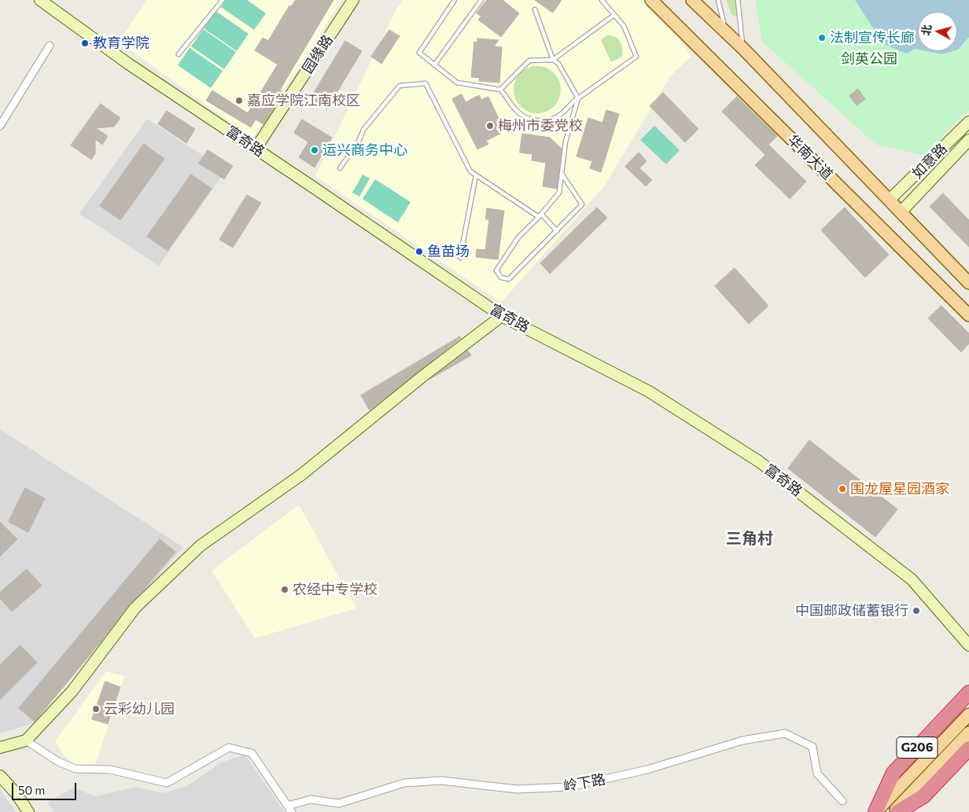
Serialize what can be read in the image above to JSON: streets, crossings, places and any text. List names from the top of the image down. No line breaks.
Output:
{"streets":{"highway":["G206"],"main road":["华南大道"],"street":["园缘路","富奇路","如意路","岭下路"]},"crossings":[["园缘路","富奇路"],["华南大道","如意路"]],"districts":["三角村"],"parks":["剑英公园"],"places":["法制宣传长廊","教育学院","嘉应学院江南校区","梅州市委党校","运兴商务中心","鱼苗场","围龙屋星园酒家","农经中专学校","中国邮政储蓄银行","云彩幼儿园"],"scale_bar":"50 m","north":"left"}
